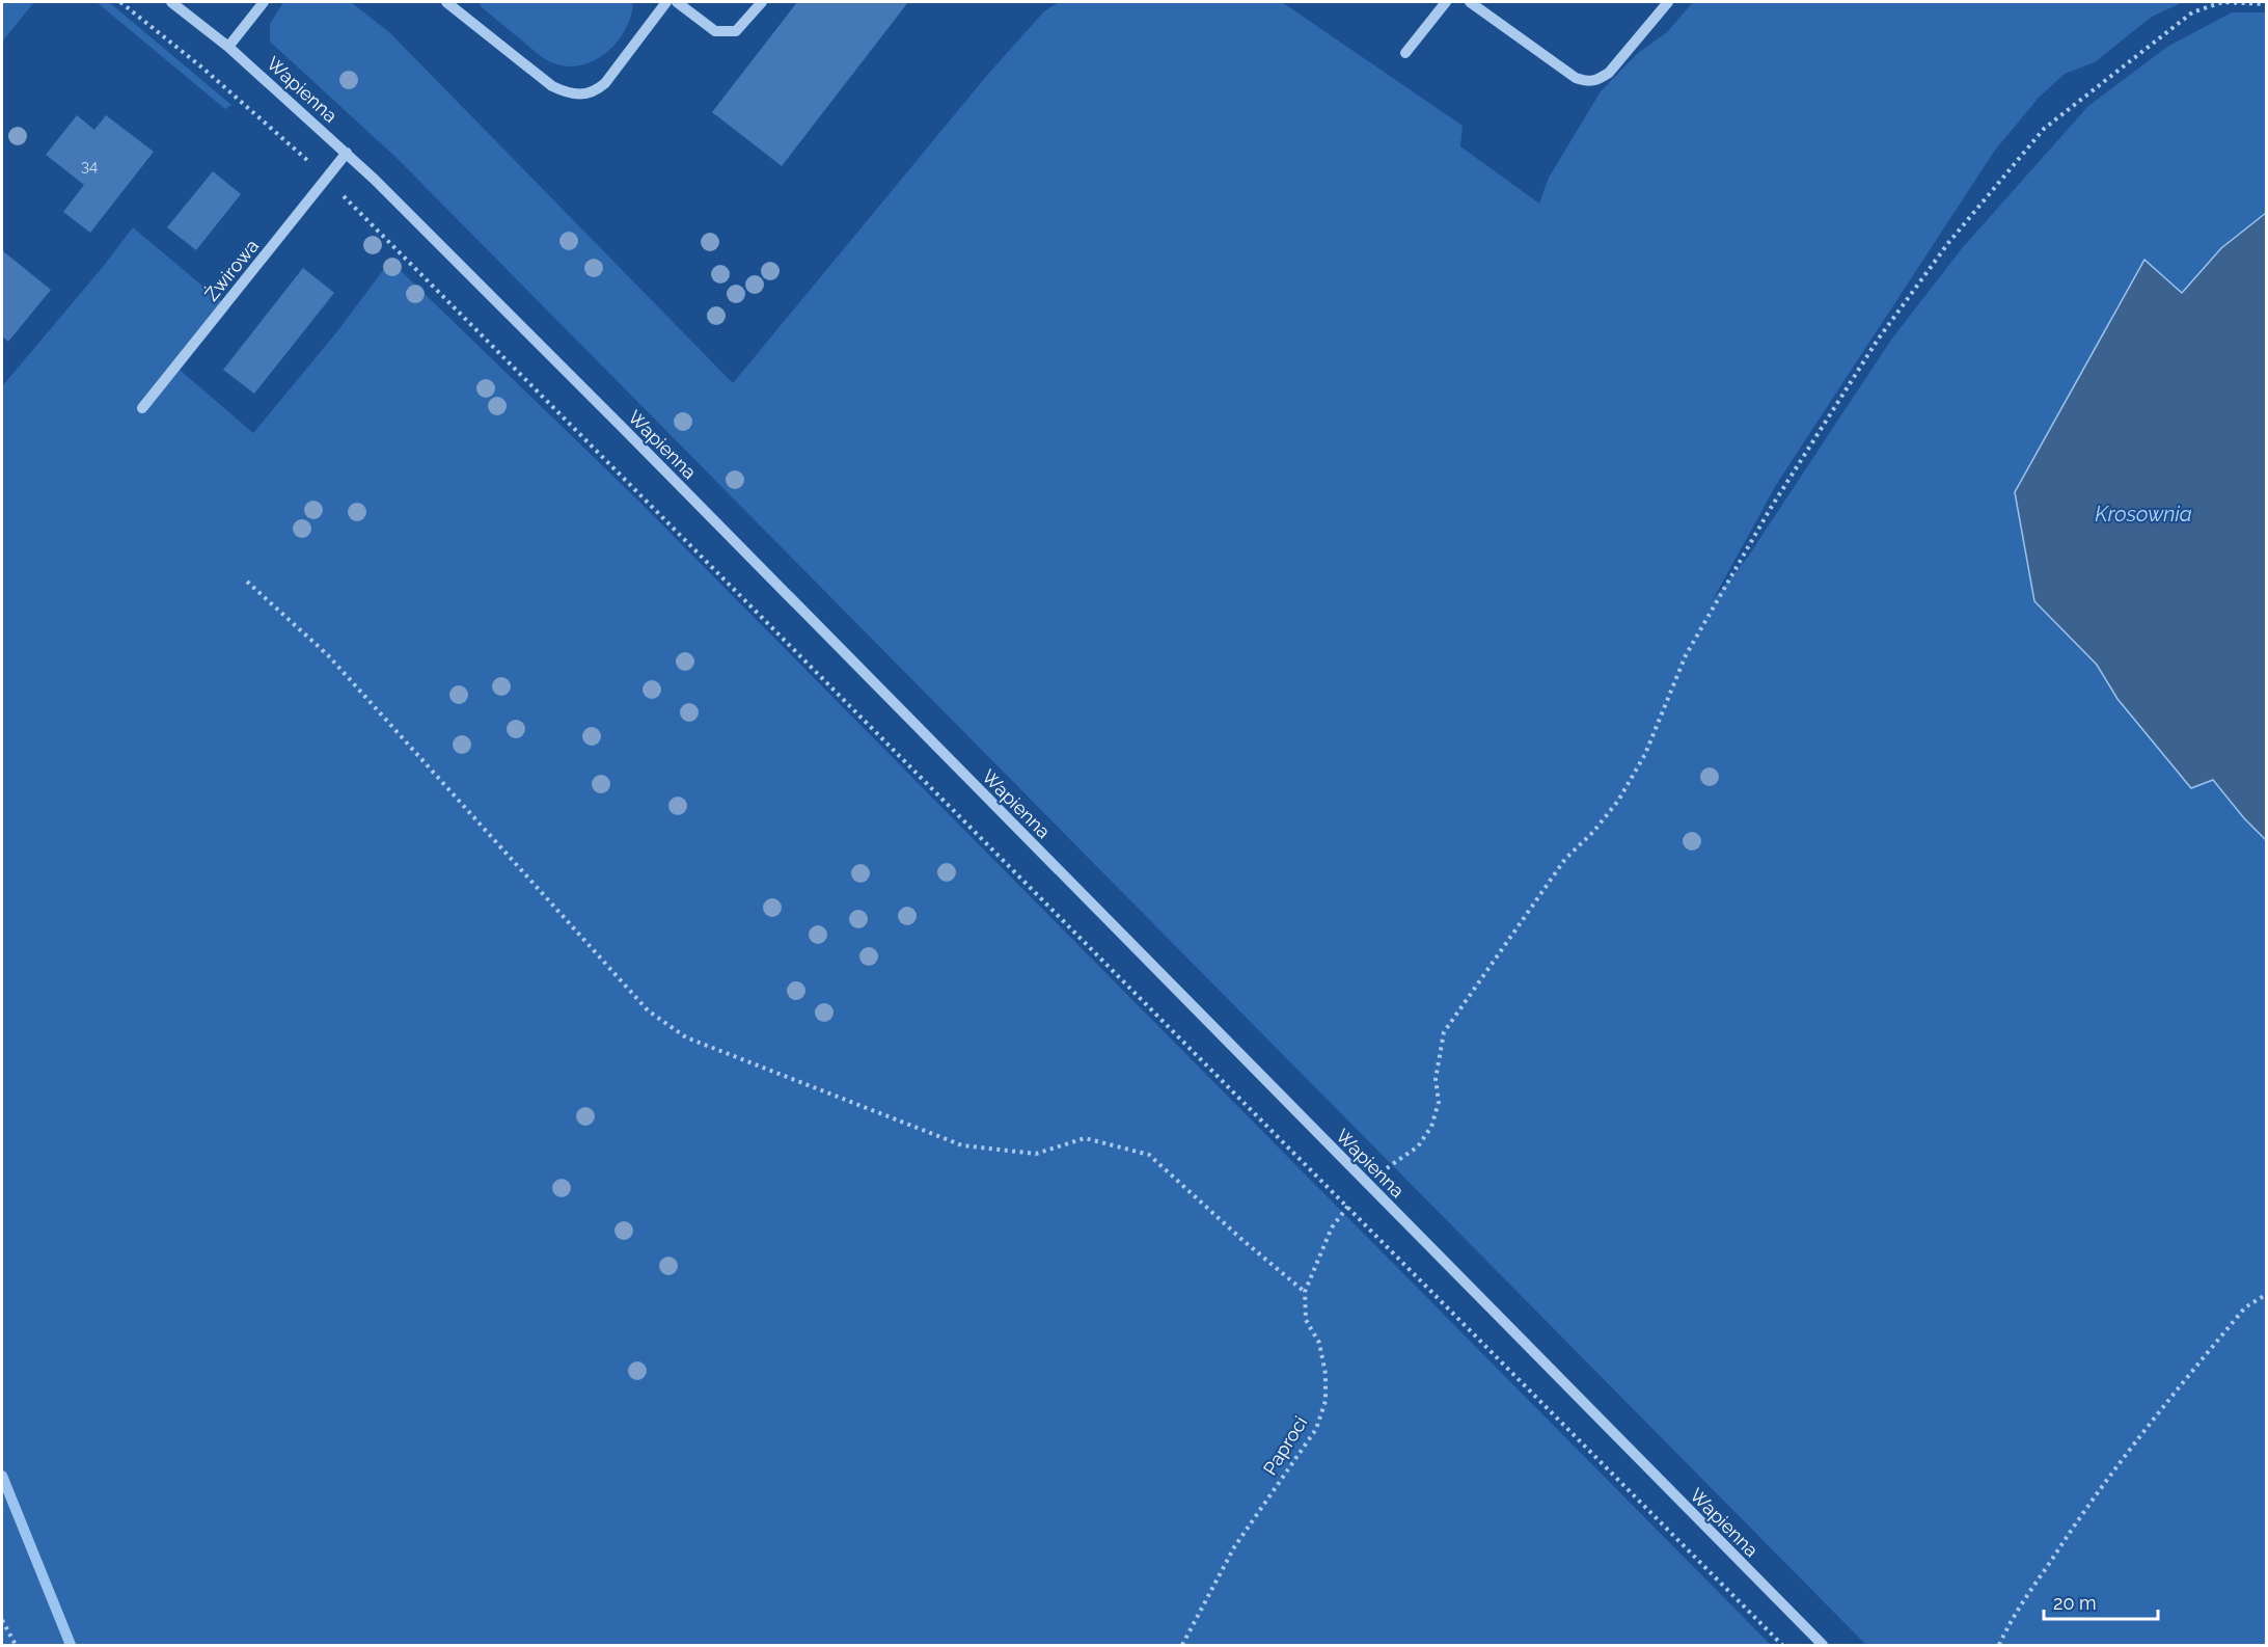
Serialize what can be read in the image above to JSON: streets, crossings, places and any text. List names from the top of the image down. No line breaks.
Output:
{"streets":{"street":["Wapienna","Żwirowa"],"path":["Paproci"]},"crossings":[["Wapienna","Żwirowa"],["Wapienna","Paproci"]],"water":["Krosownia"],"house_numbers":["34"],"scale_bar":"20 m"}
